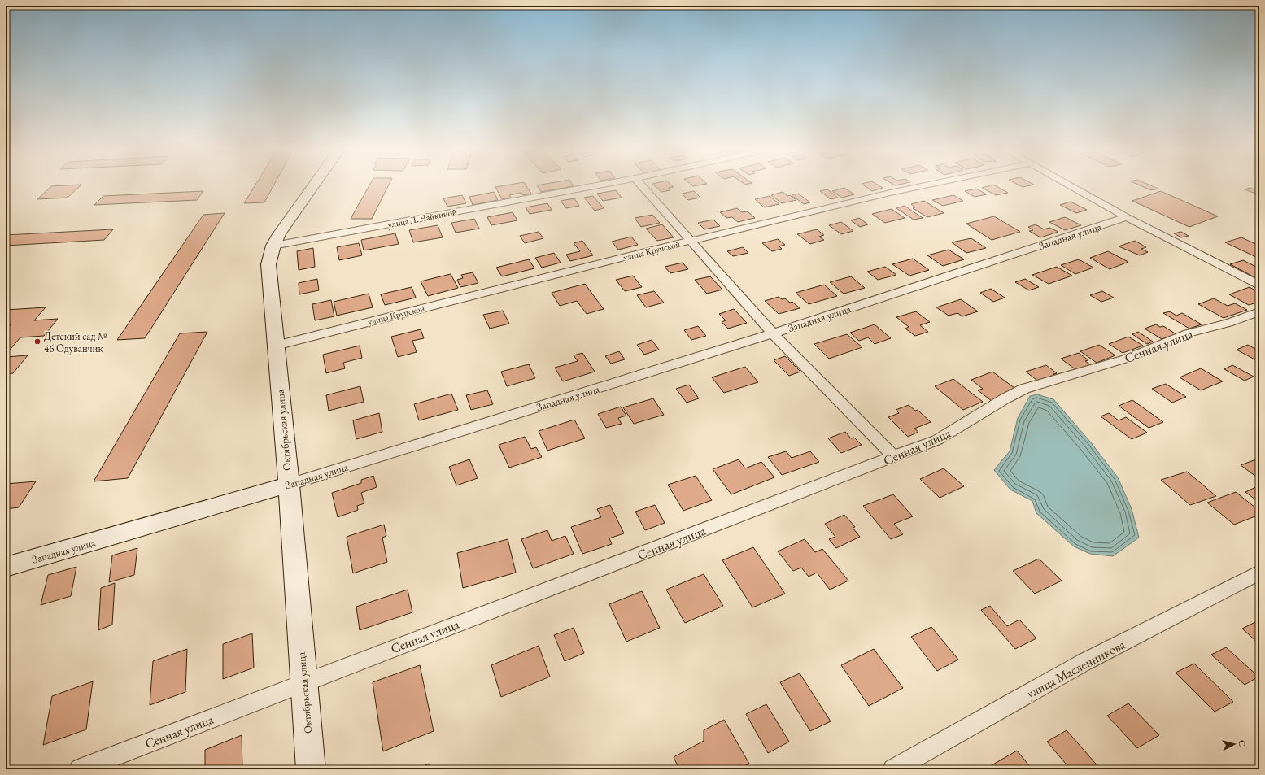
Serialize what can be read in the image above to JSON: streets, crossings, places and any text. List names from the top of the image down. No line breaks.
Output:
{"streets":{"main road":["Западная улица","Октябрьская улица"],"street":["улица Л. Чайкиной","улица Крупской","Сенная улица","улица Масленникова"]},"crossings":[["улица Л. Чайкиной","Октябрьская улица"],["Западная улица","Октябрьская улица"],["улица Крупской","Октябрьская улица"],["Сенная улица","Октябрьская улица"]],"places":["Детский сад № 46 Одуванчик"],"north":"right"}
